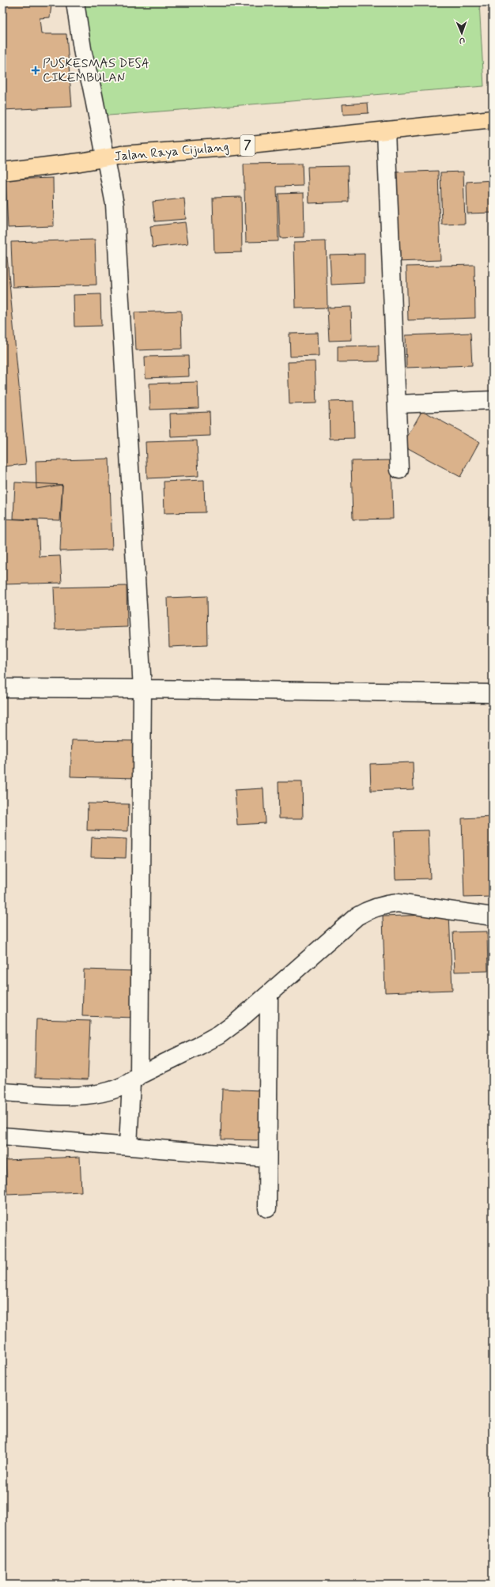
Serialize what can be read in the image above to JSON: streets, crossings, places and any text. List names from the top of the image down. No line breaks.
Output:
{"streets":{"highway":["7","Jalan Raya Cijulang"]},"places":{"health":["PUSKESMAS DESA CIKEMBULAN"]},"north":"bottom"}
